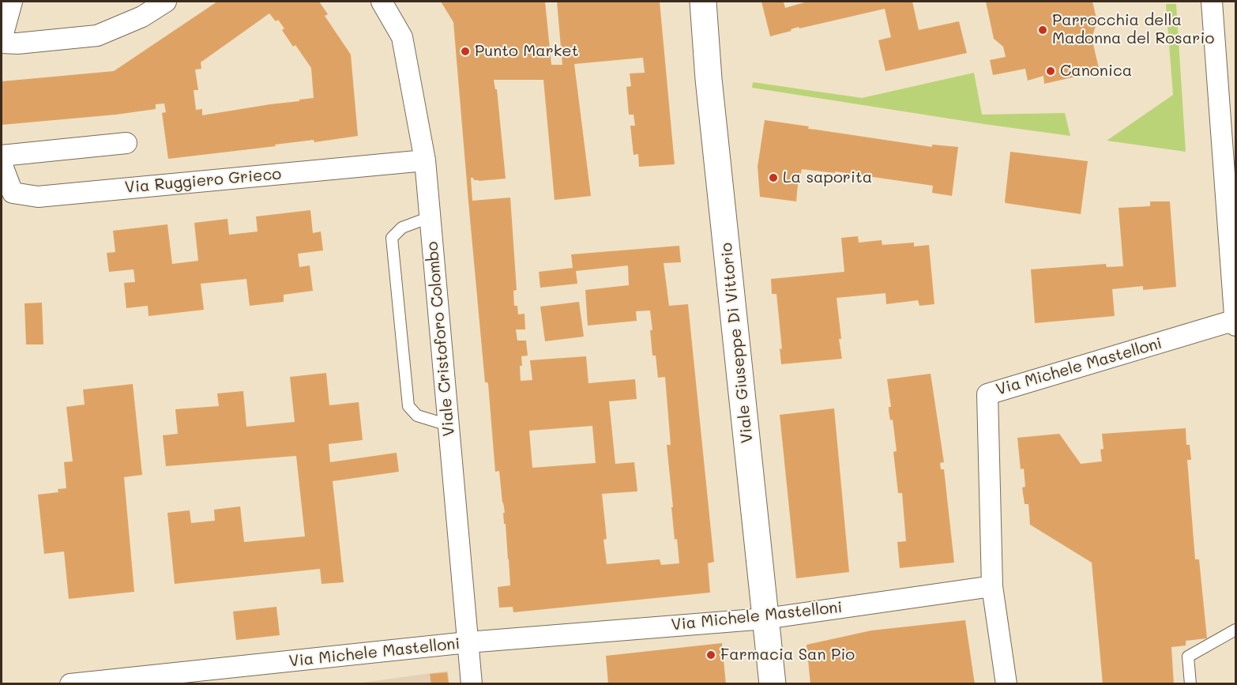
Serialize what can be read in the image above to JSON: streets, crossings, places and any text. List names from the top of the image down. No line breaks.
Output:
{"streets":{"street":["Via Ruggiero Grieco","Viale Cristoforo Colombo","Viale Giuseppe Di Vittorio","Via Michele Mastelloni"]},"crossings":[["Via Ruggiero Grieco","Viale Cristoforo Colombo"],["Viale Cristoforo Colombo","Via Michele Mastelloni"],["Viale Giuseppe Di Vittorio","Via Michele Mastelloni"]],"places":["Parrocchia della Madonna del Rosario","Punto Market","Canonica","La saporita","Farmacia San Pio"]}
